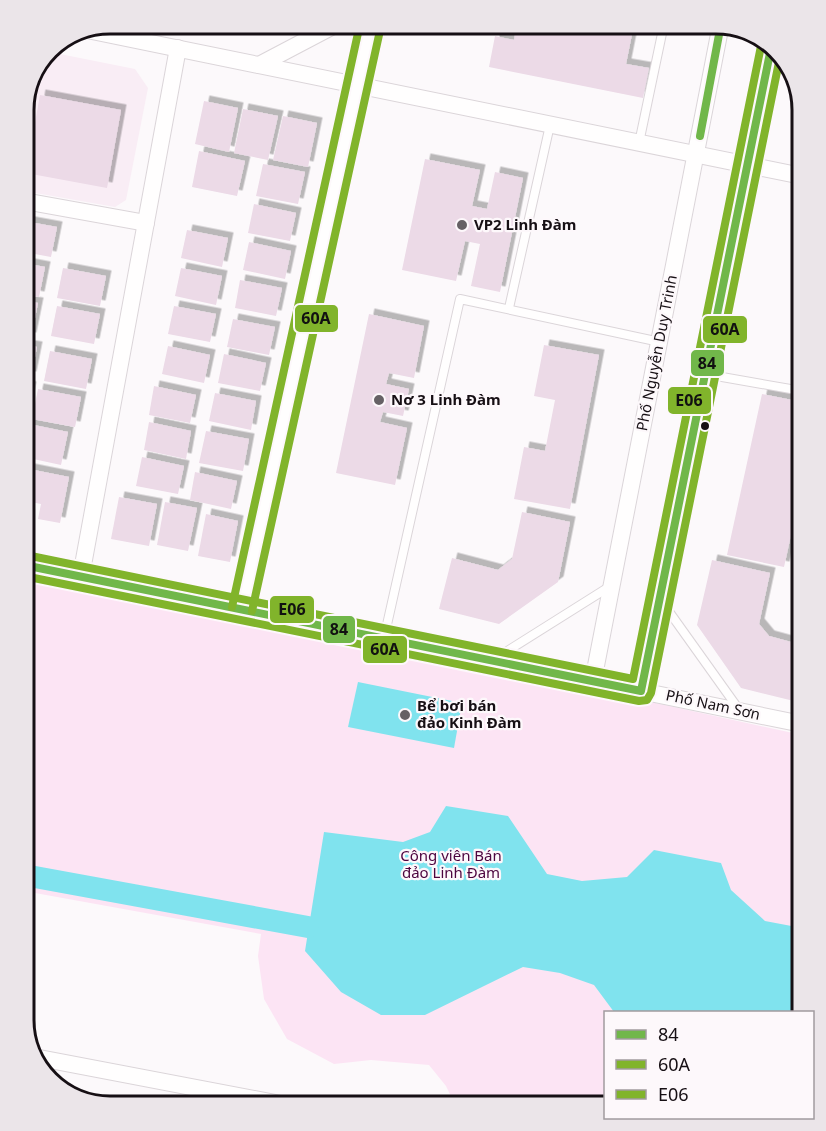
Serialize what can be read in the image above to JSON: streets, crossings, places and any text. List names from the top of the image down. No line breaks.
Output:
{"streets":{"street":["Phố Nguyễn Duy Trinh","Phố Nam Sơn"]},"crossings":[["Phố Nguyễn Duy Trinh","Phố Nam Sơn"]],"parks":["Công viên Bán đảo Linh Đàm"],"places":["VP2 Linh Đàm","Nơ 3 Linh Đàm","Bể bơi bán đảo Kinh Đàm"],"lines":["transit line E06","transit line 60A","transit line 84"],"legend":["84","60A","E06"]}
